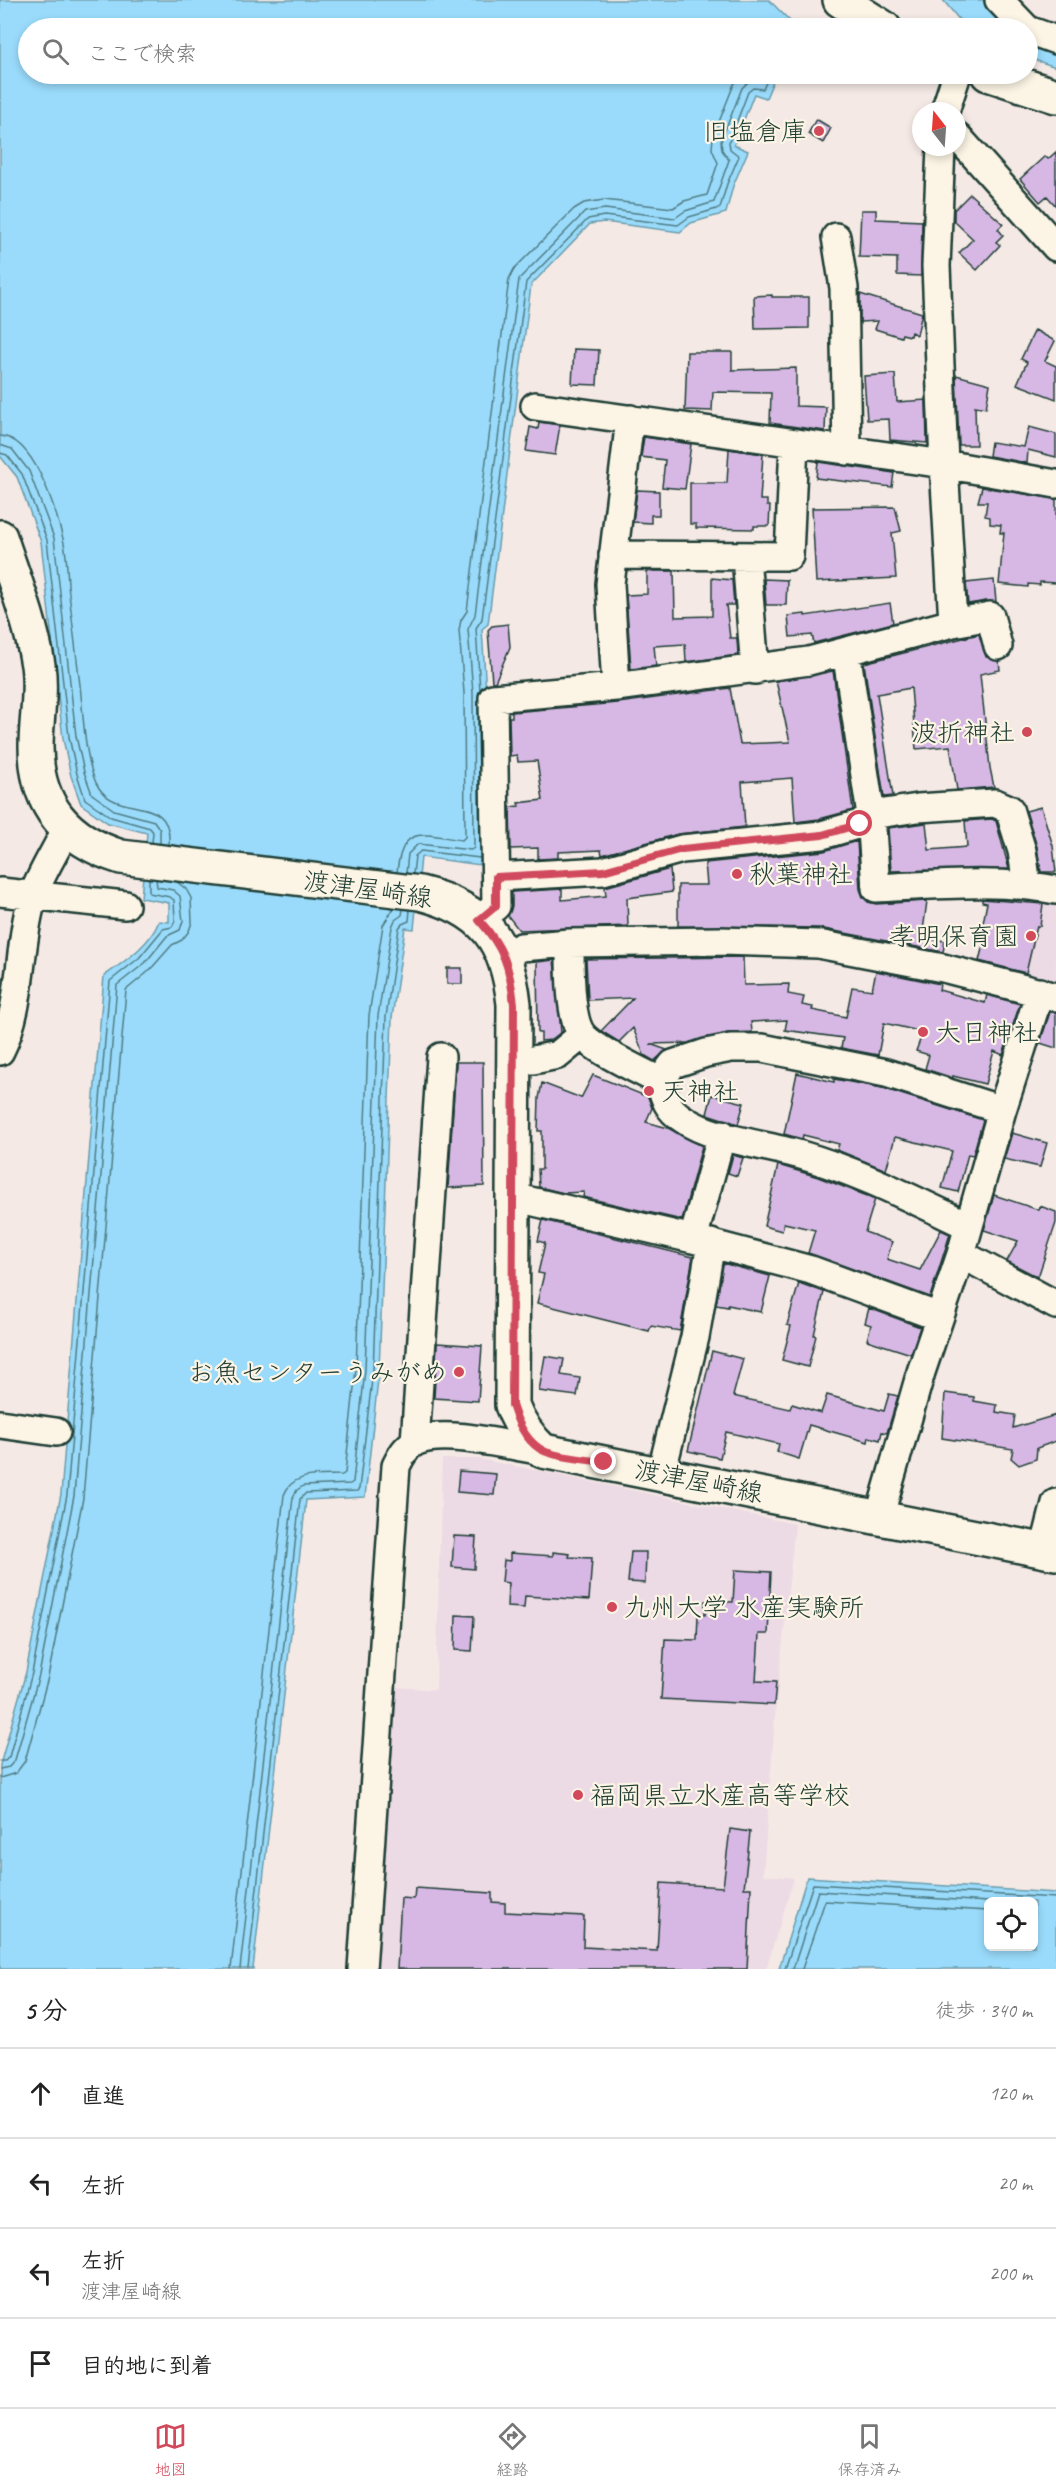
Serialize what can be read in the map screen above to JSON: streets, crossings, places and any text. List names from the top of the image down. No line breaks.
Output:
{"streets":{"main road":["渡津屋崎線"]},"places":["旧塩倉庫","波折神社","秋葉神社","孝明保育園","大日神社","天神社","お魚センターうみがめ","九州大学 水産実験所","福岡県立水産高等学校"],"north":"top","page":{"search":"ここで検索","heading":["5 分","徒歩 · 340 m"],"list":[["直進","120 m"],["左折","20 m"],["左折","渡津屋崎線","200 m"],"目的地に到着"],"nav":["地図","経路","保存済み"]}}
